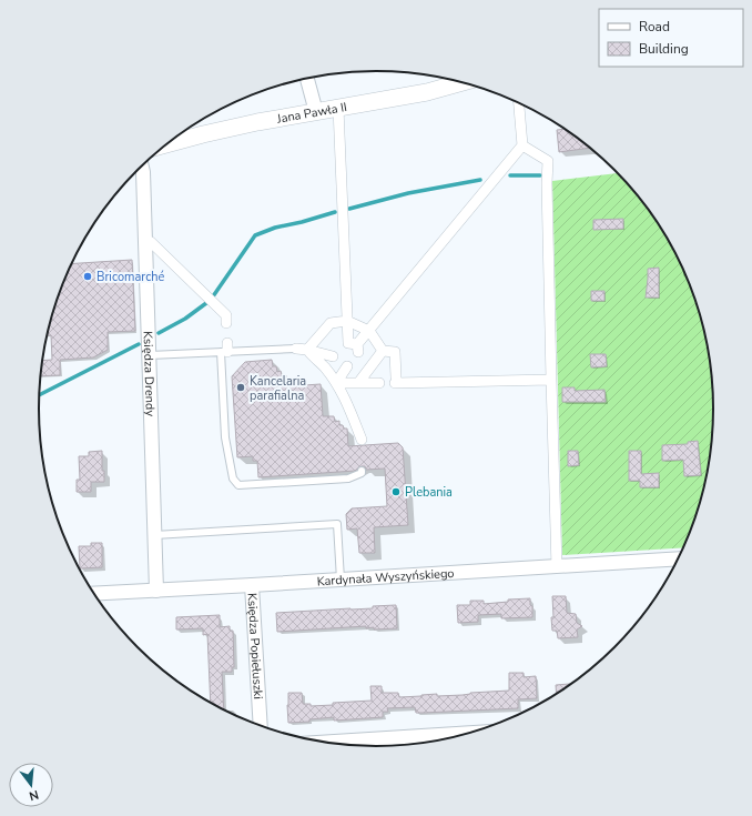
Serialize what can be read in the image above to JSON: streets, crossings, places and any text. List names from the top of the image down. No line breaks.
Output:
{"streets":{"street":["Jana Pawła II","Księdza Drendy","Kardynała Wyszyńskiego","Księdza Popiełuszki"]},"crossings":[["Księdza Drendy","Kardynała Wyszyńskiego"],["Kardynała Wyszyńskiego","Księdza Popiełuszki"]],"places":["Bricomarché","Kancelaria parafialna","Plebania"],"legend":["Road","Building"],"north":"bottom"}
